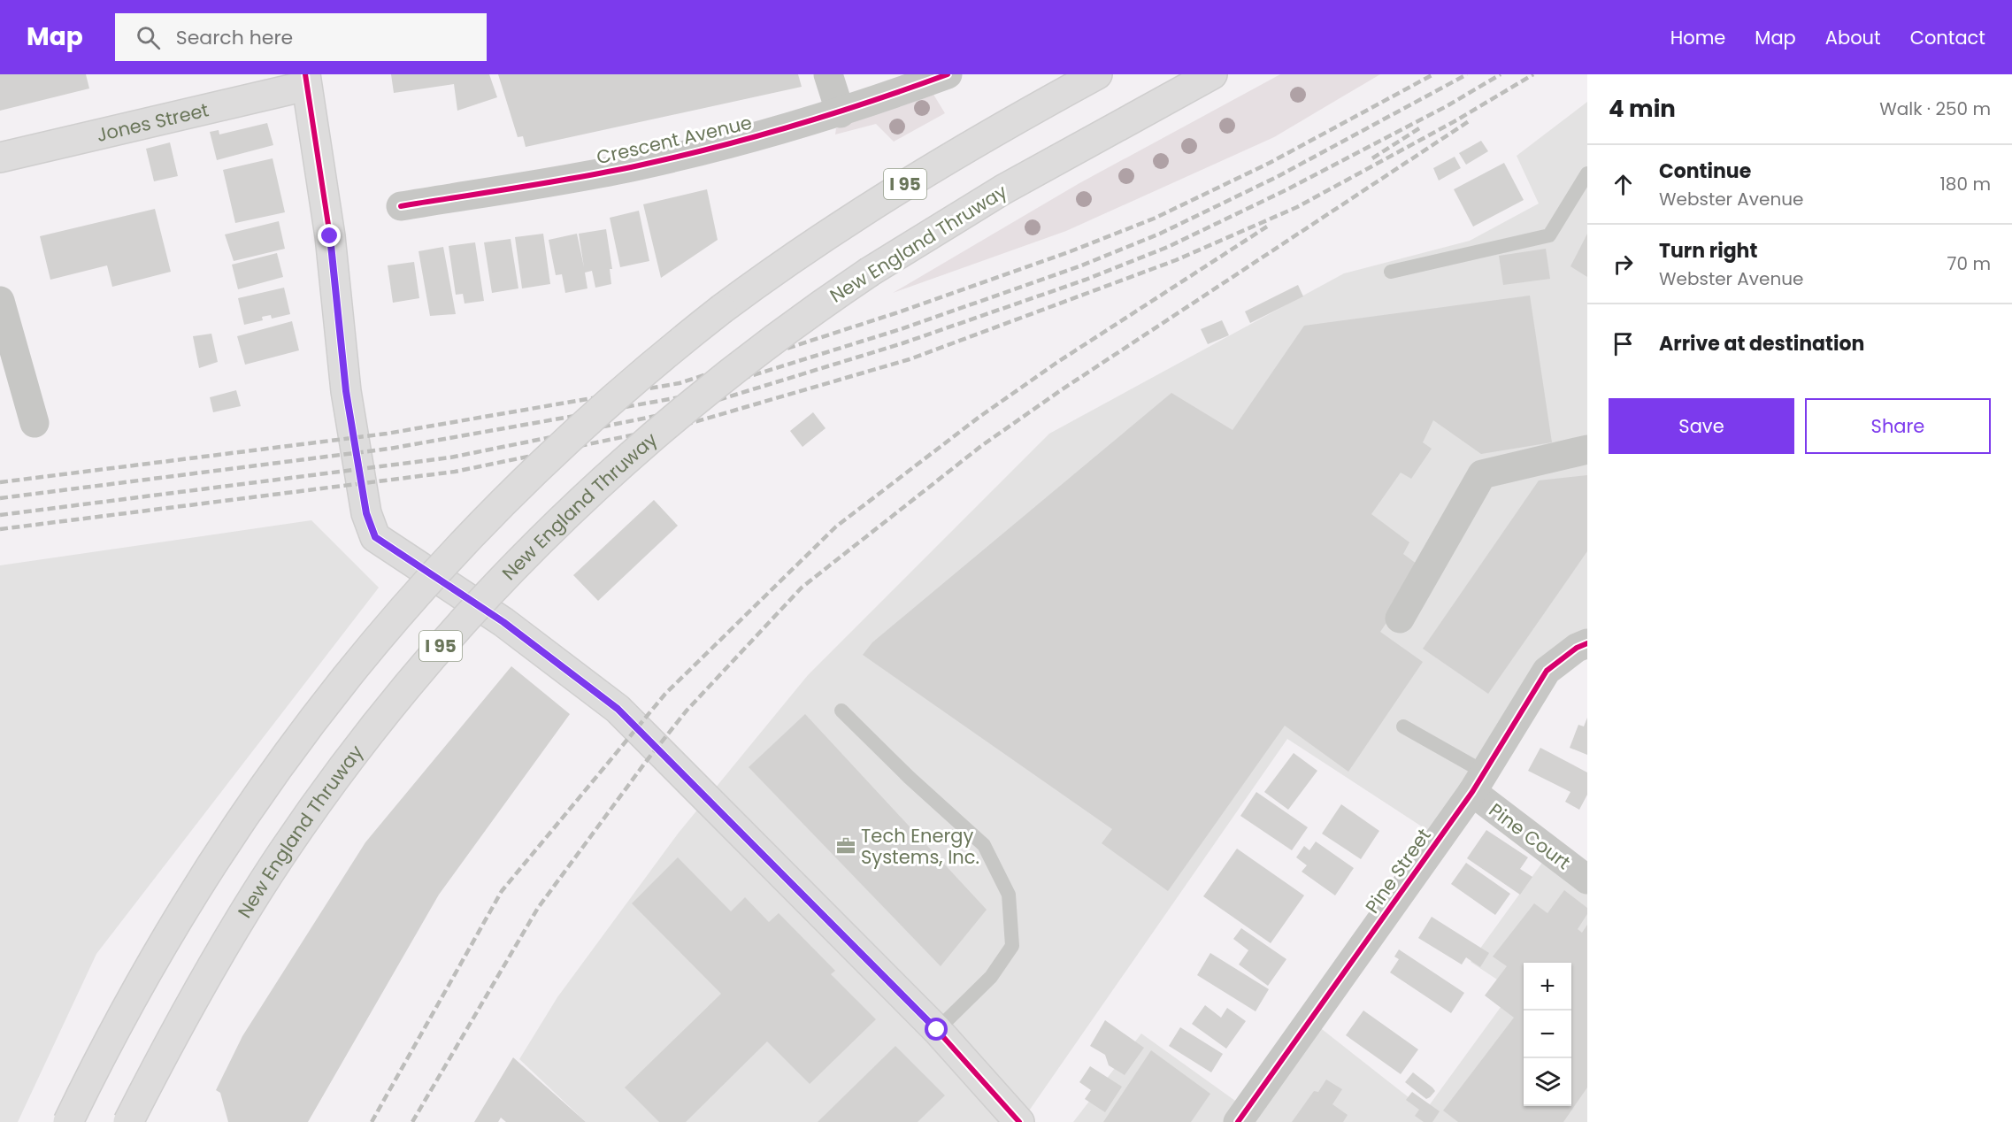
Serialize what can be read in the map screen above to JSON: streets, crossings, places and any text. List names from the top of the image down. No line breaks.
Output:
{"streets":{"main road":["Jones Street","I 95","New England Thruway"],"street":["Crescent Avenue","Pine Court","Pine Street"]},"crossings":[["Pine Court","Pine Street"]],"places":{"office":["Tech Energy Systems, Inc."]},"page":{"header":"Map","search":"Search here","nav":["Home","Map","About","Contact"],"heading":["4 min","Walk · 250 m"],"list":[["Continue","Webster Avenue","180 m"],["Turn right","Webster Avenue","70 m"],"Arrive at destination"],"buttons":["Save","Share"],"map_buttons":["+","−"]}}
